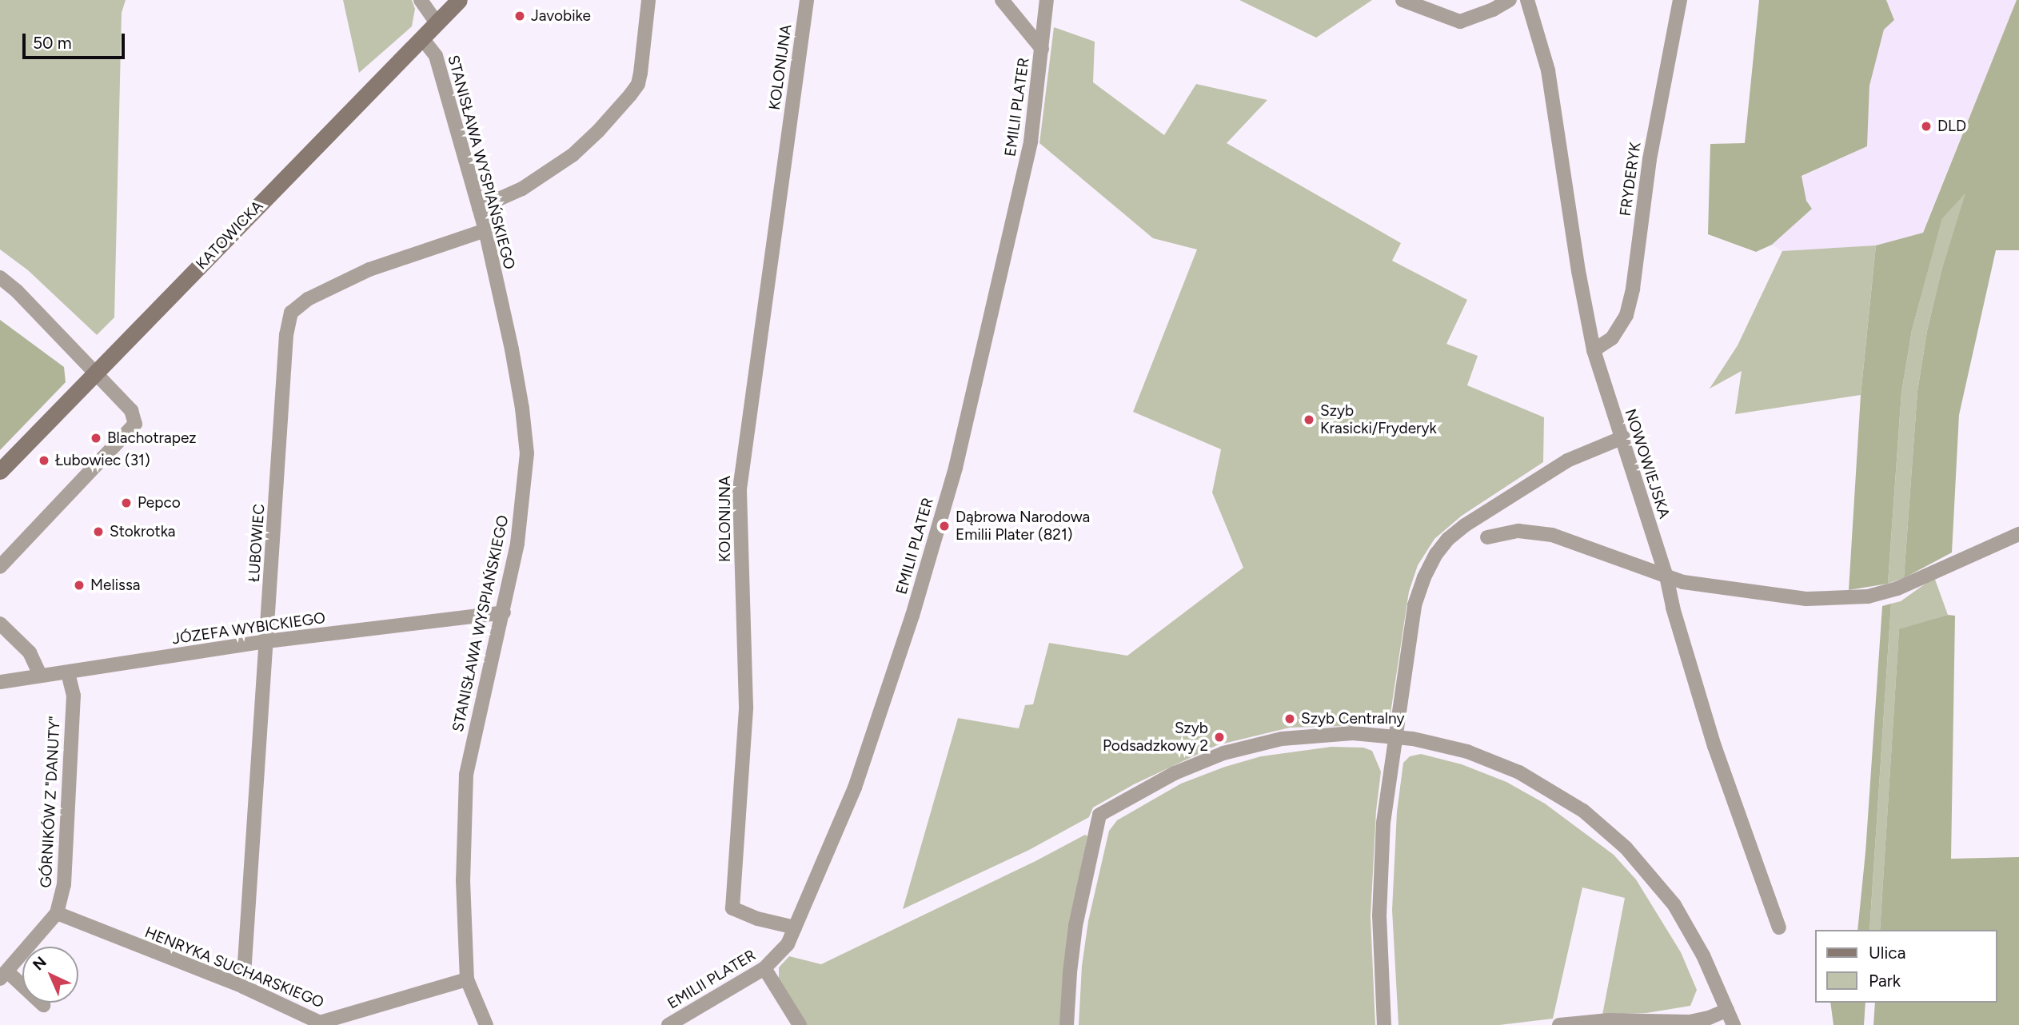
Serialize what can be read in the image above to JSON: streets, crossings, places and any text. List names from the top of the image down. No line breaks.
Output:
{"streets":{"street":["KOLONIJNA","EMILII PLATER","STANISŁAWA WYSPIAŃSKIEGO","FRYDERYK","KATOWICKA","NOWOWIEJSKA","ŁUBOWIEC","JÓZEFA WYBICKIEGO","GÓRNIKÓW Z \"DANUTY\"","HENRYKA SUCHARSKIEGO"]},"crossings":[["KOLONIJNA","EMILII PLATER"],["STANISŁAWA WYSPIAŃSKIEGO","KATOWICKA"],["STANISŁAWA WYSPIAŃSKIEGO","ŁUBOWIEC"],["STANISŁAWA WYSPIAŃSKIEGO","JÓZEFA WYBICKIEGO"],["STANISŁAWA WYSPIAŃSKIEGO","HENRYKA SUCHARSKIEGO"],["FRYDERYK","NOWOWIEJSKA"],["ŁUBOWIEC","JÓZEFA WYBICKIEGO"],["ŁUBOWIEC","HENRYKA SUCHARSKIEGO"],["JÓZEFA WYBICKIEGO","GÓRNIKÓW Z \"DANUTY\""],["GÓRNIKÓW Z \"DANUTY\"","HENRYKA SUCHARSKIEGO"]],"places":["Javobike","DLD","Szyb Krasicki/Fryderyk","Blachotrapez","Łubowiec (31)","Pepco","Dąbrowa Narodowa Emilii Plater (821)","Stokrotka","Melissa","Szyb Centralny","Szyb Podsadzkowy 2"],"legend":["Ulica","Park"],"scale_bar":"50 m","north":"top left"}
